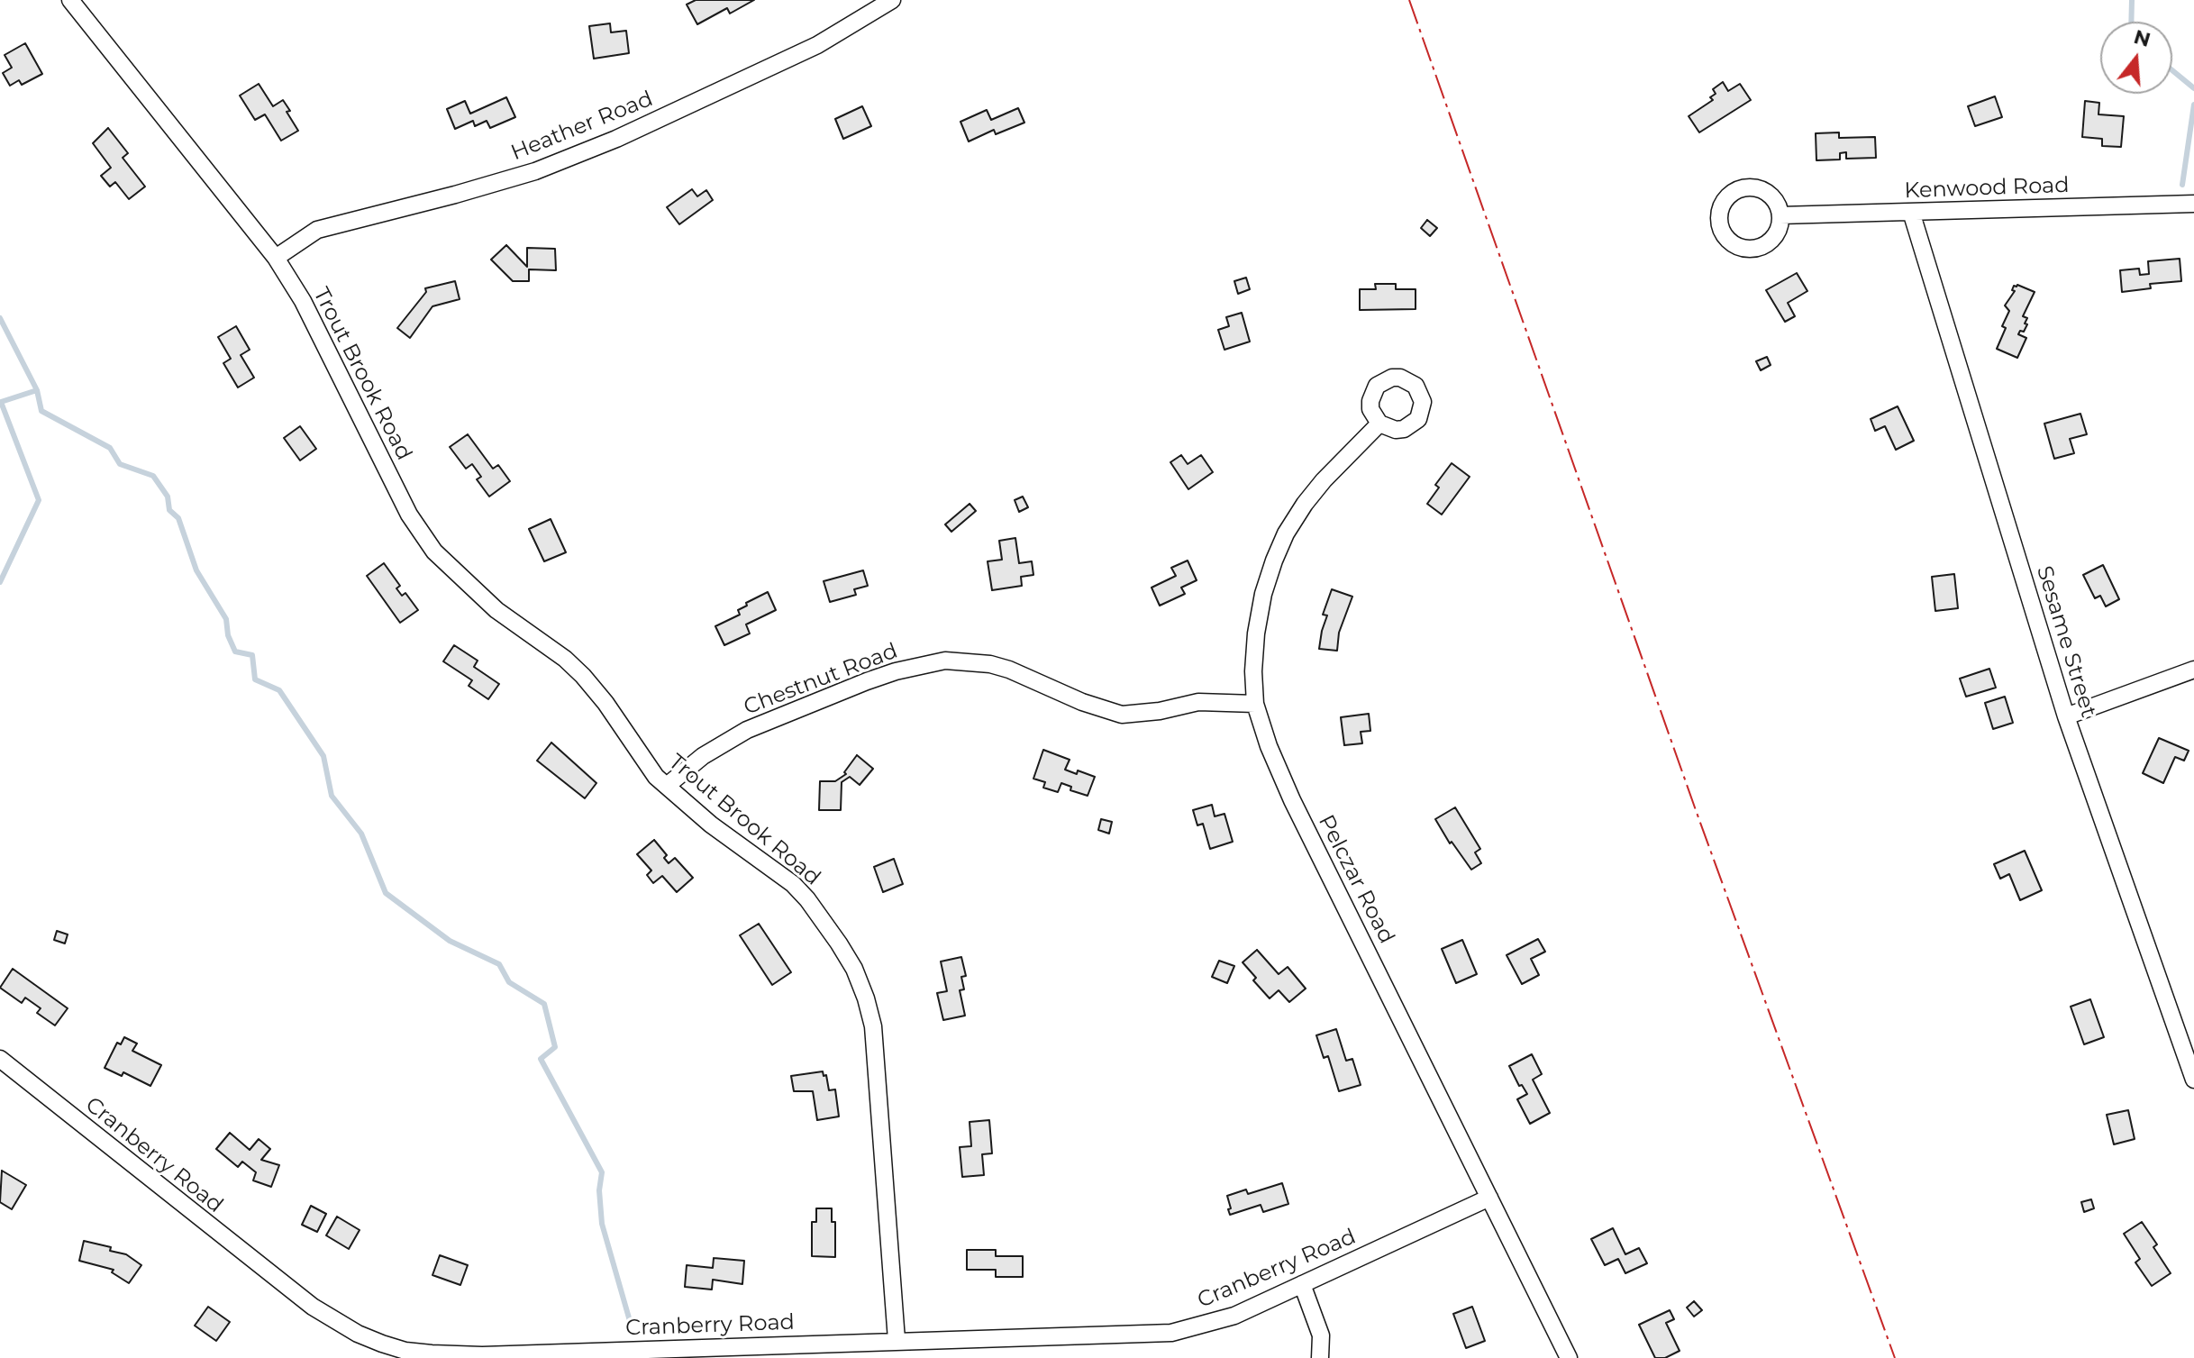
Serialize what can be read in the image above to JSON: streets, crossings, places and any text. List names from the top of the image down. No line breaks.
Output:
{"streets":{"street":["Heather Road","Kenwood Road","Trout Brook Road","Sesame Street","Chestnut Road","Pelczar Road","Cranberry Road"]},"crossings":[["Heather Road","Trout Brook Road"],["Kenwood Road","Sesame Street"],["Trout Brook Road","Chestnut Road"],["Trout Brook Road","Cranberry Road"],["Chestnut Road","Pelczar Road"],["Pelczar Road","Cranberry Road"]],"north":"top"}
